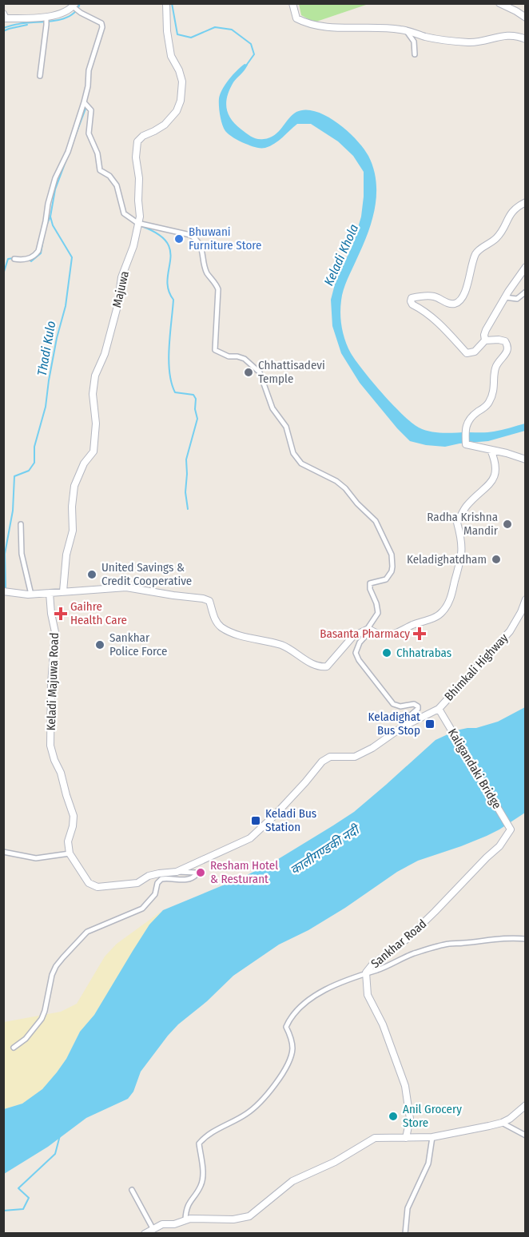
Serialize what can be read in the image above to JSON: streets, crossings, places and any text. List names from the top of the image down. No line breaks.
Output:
{"streets":{"street":["Majuwa","Bhimkali Highway","Keladi Majuwa Road","Kaligandaki Bridge","Sankhar Road"]},"crossings":[["Bhimkali Highway","Kaligandaki Bridge"],["Kaligandaki Bridge","Sankhar Road"]],"water":["Keladi Khola","Thadi Kulo","कालीगण्डकी नदी"],"places":{"other":["Bhuwani Furniture Store","Chhattisadevi Temple","Radha Krishna Mandir","Keladighatdham","United Savings & Credit Cooperative","Sankhar Police Force","Chhatrabas","Resham Hotel & Resturant","Anil Grocery Store"],"health":["Gaihre Health Care","Basanta Pharmacy"],"transit":["Keladighat Bus Stop","Keladi Bus Station"]}}
